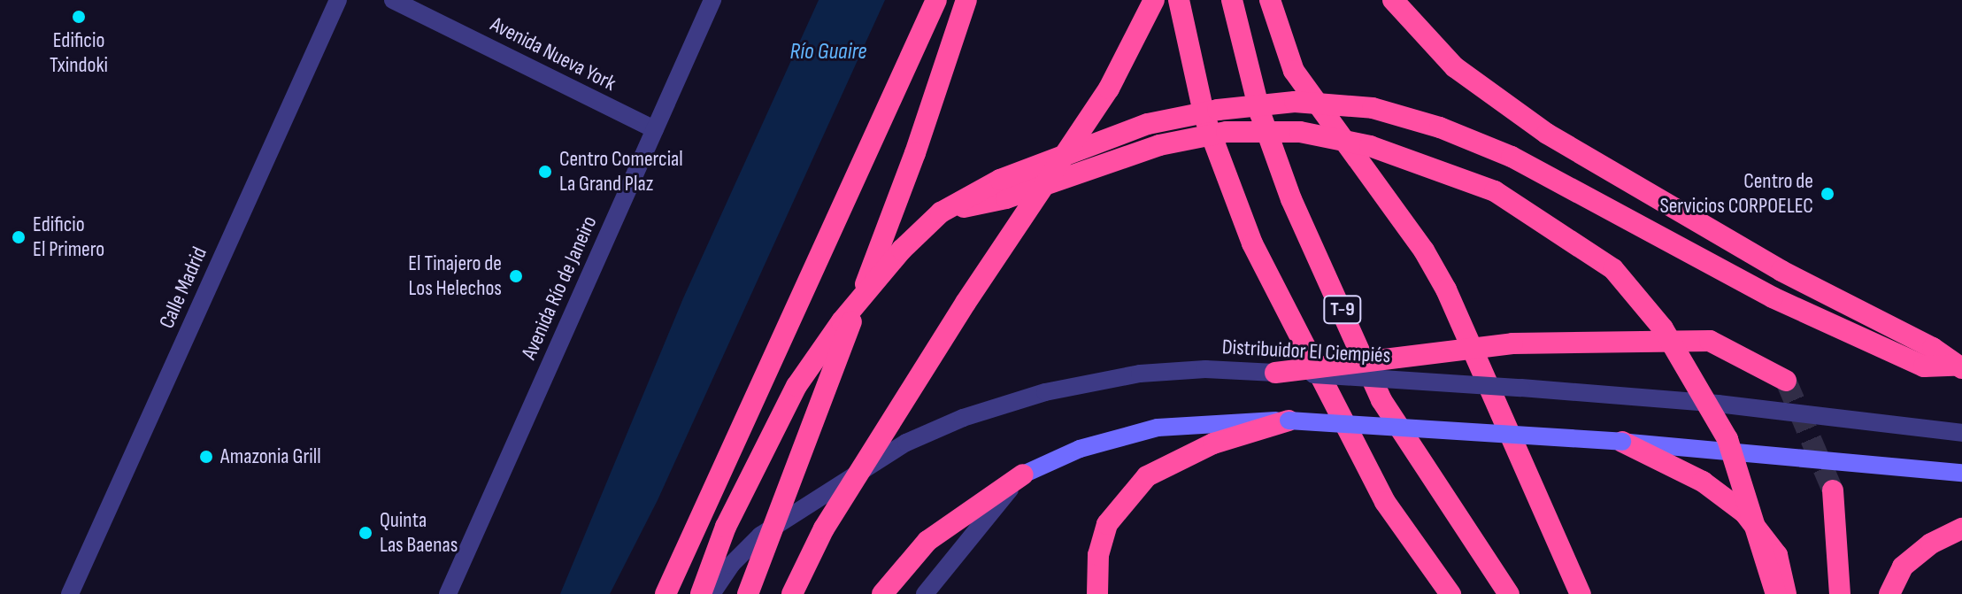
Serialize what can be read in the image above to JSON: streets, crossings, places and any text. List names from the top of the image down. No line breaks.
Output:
{"streets":{"highway":["T-9"],"street":["Avenida Nueva York","Calle Madrid","Avenida Río de Janeiro","Distribuidor El Ciempiés"]},"crossings":[["Avenida Nueva York","Avenida Río de Janeiro"]],"water":["Río Guaire"],"places":["Edificio Txindoki","Centro Comercial La Grand Plaz","Centro de Servicios CORPOELEC","Edificio El Primero","El Tinajero de Los Helechos","Amazonia Grill","Quinta Las Baenas"]}
